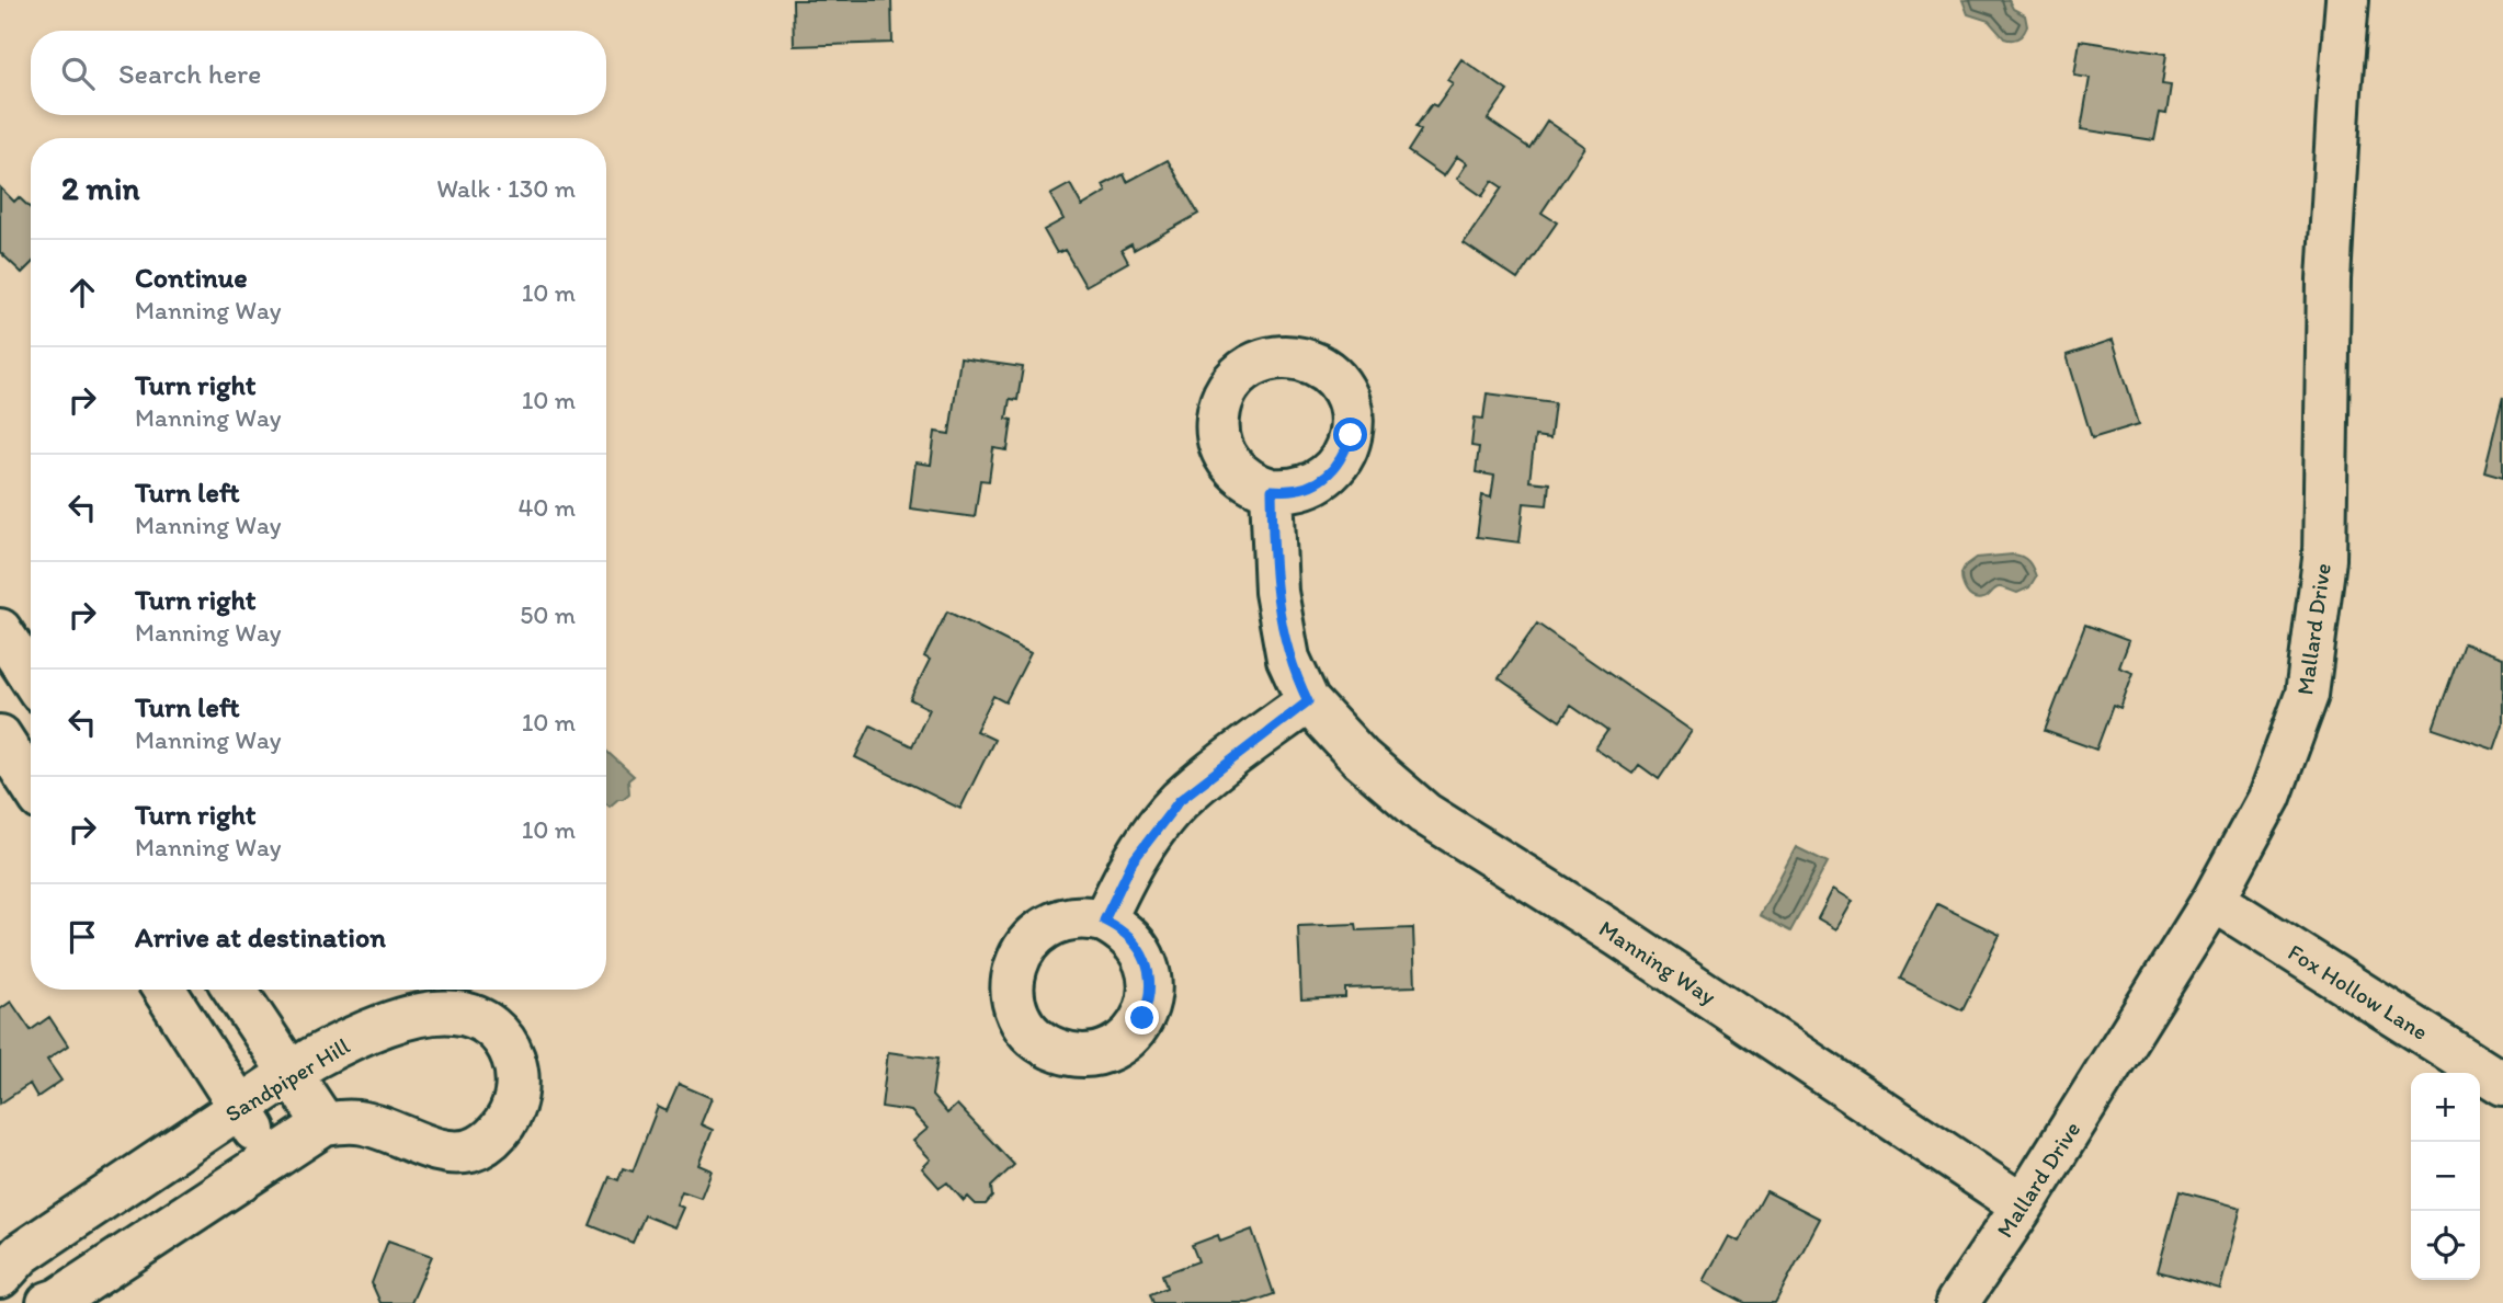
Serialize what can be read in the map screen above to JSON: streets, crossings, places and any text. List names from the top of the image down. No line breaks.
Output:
{"streets":{"street":["Mallard Drive","Manning Way","Fox Hollow Lane","Sandpiper Hill"]},"crossings":[["Mallard Drive","Manning Way"],["Mallard Drive","Fox Hollow Lane"]],"page":{"search":"Search here","heading":["2 min","Walk · 130 m"],"list":[["Continue","Manning Way","10 m"],["Turn right","Manning Way","10 m"],["Turn left","Manning Way","40 m"],["Turn right","Manning Way","50 m"],["Turn left","Manning Way","10 m"],["Turn right","Manning Way","10 m"],"Arrive at destination"],"map_buttons":["+","−"]}}
